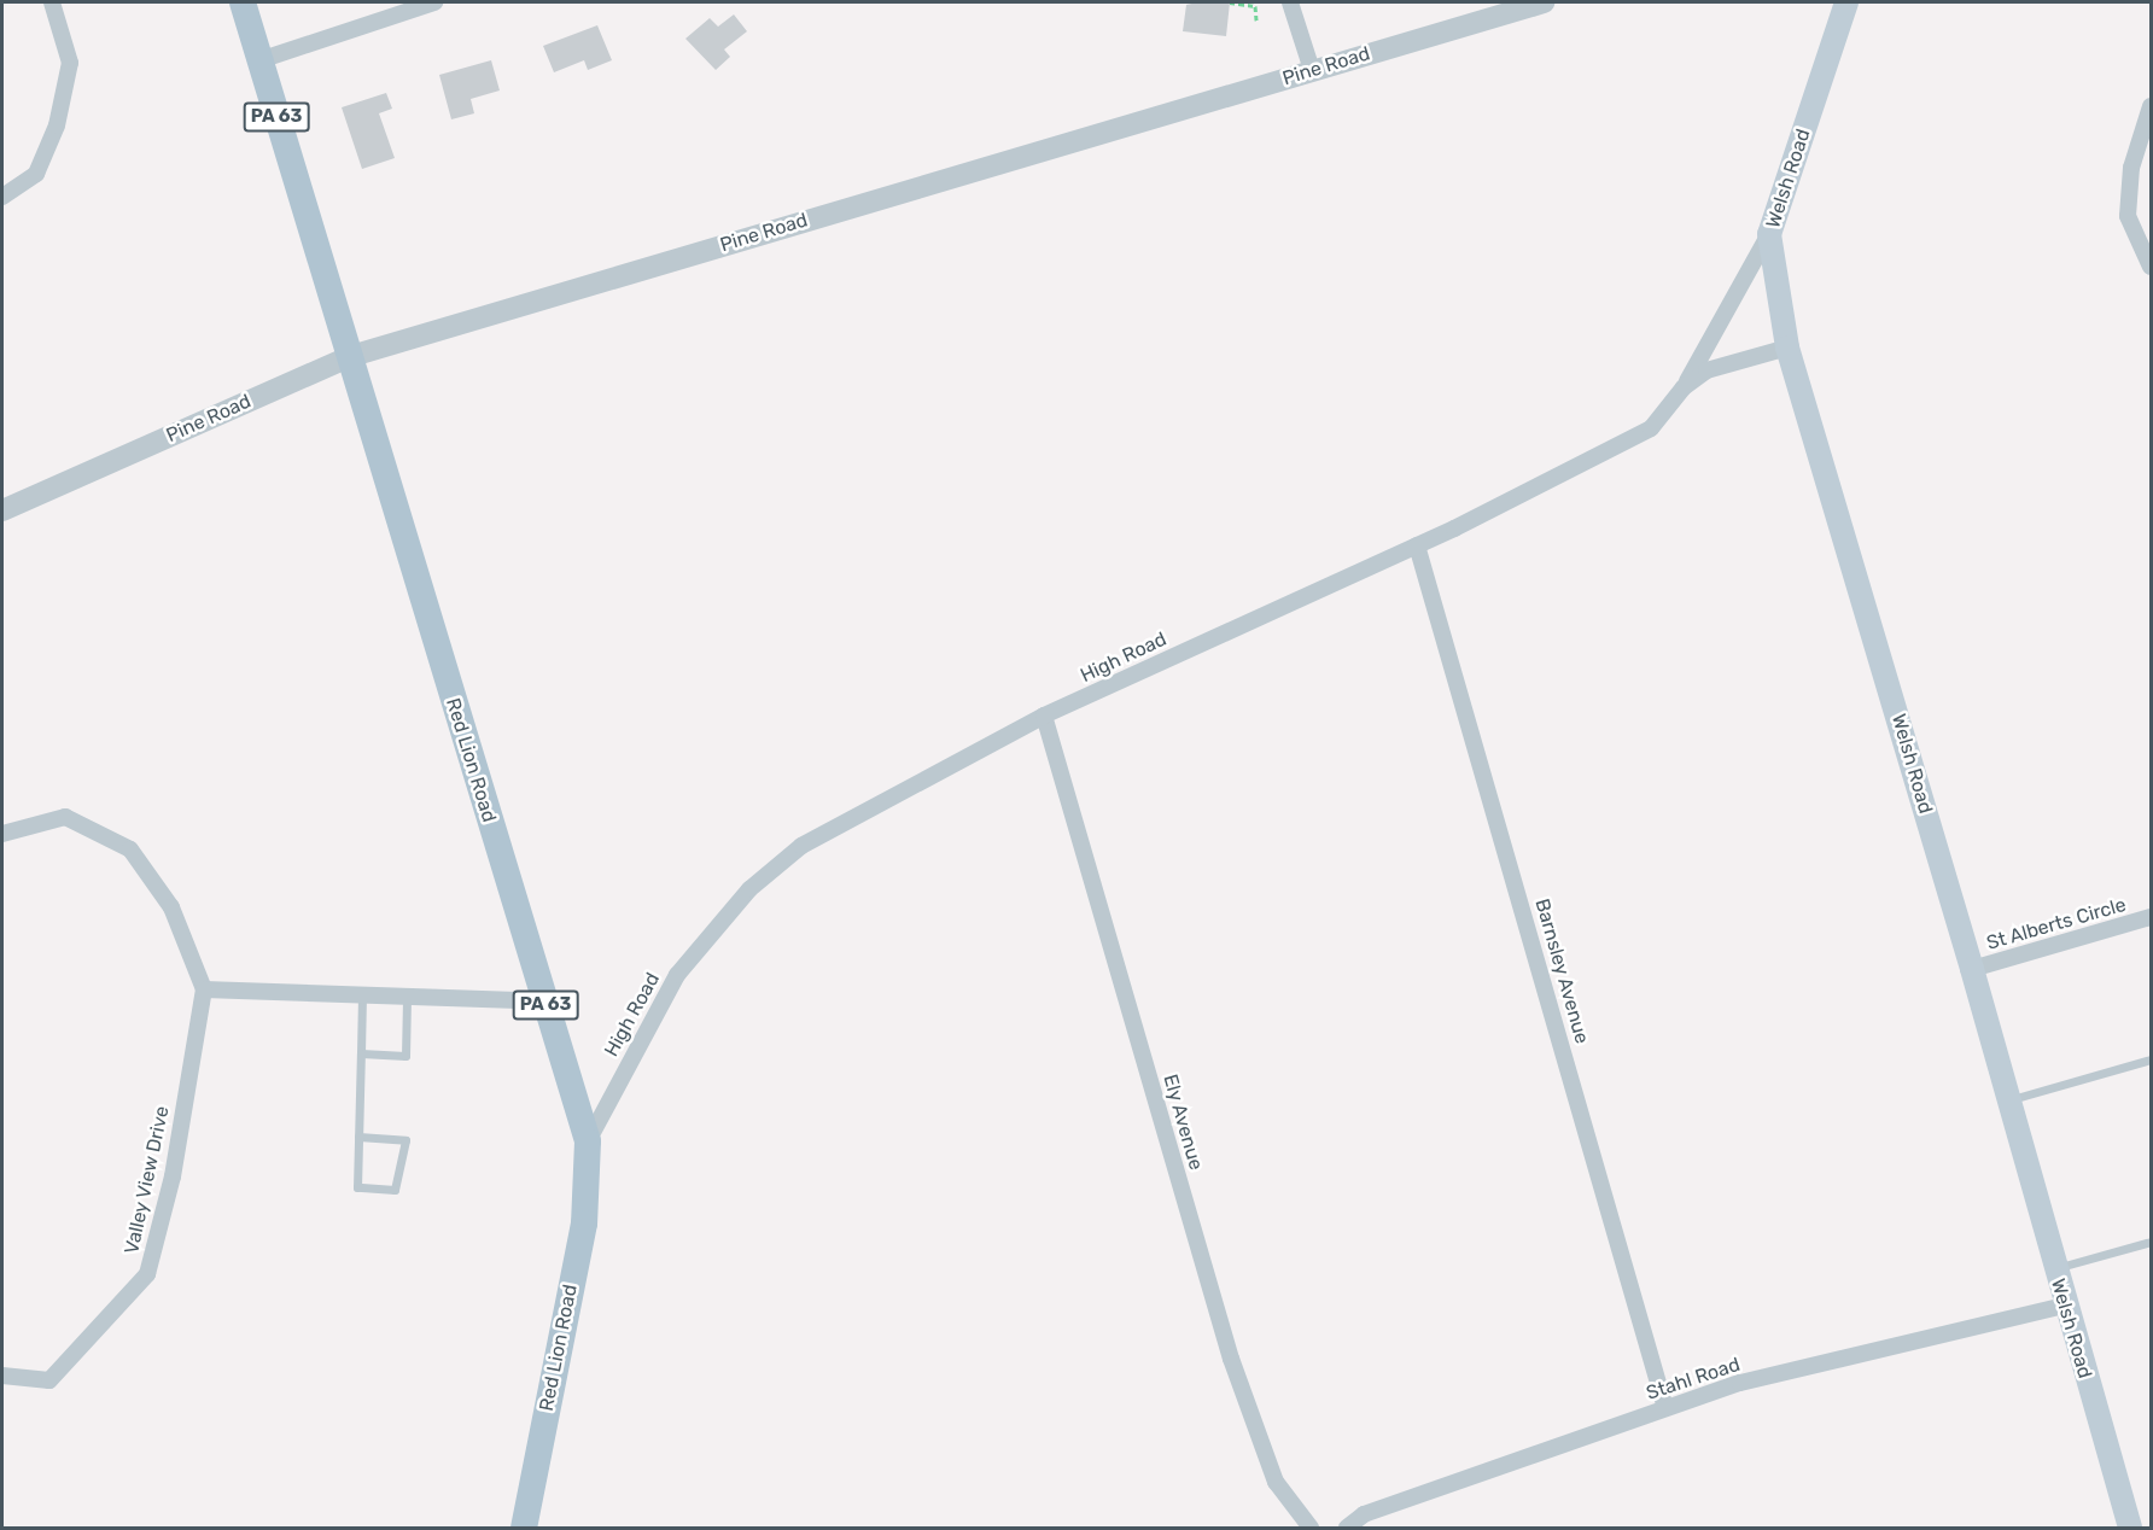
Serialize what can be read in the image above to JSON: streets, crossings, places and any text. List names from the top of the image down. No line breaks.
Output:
{"streets":{"main road":["PA 63","Welsh Road","Red Lion Road"],"street":["Pine Road","High Road","St Alberts Circle","Barnsley Avenue","Ely Avenue","Valley View Drive","Stahl Road"]},"crossings":[["Pine Road","Red Lion Road"],["Welsh Road","High Road"],["Welsh Road","St Alberts Circle"],["Welsh Road","Stahl Road"],["High Road","Red Lion Road"],["High Road","Barnsley Avenue"],["High Road","Ely Avenue"],["Barnsley Avenue","Stahl Road"]]}
